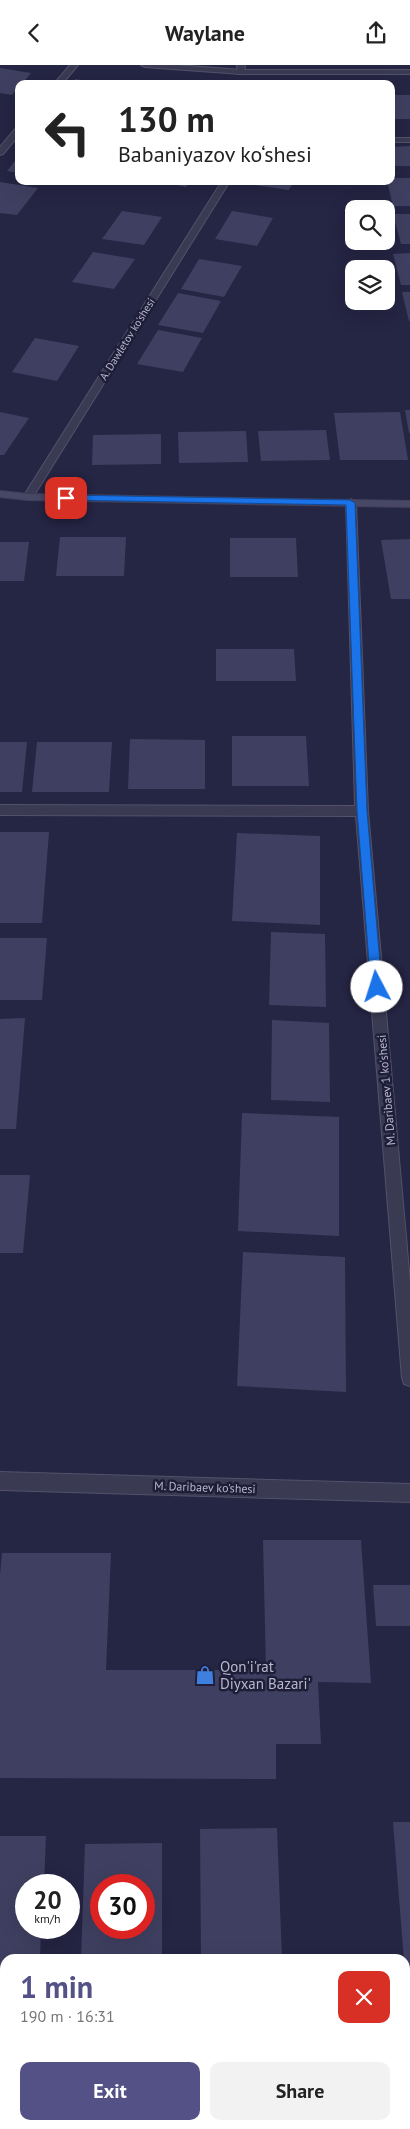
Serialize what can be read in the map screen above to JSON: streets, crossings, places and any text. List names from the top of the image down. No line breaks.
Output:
{"streets":{"street":["A. Dawletov ko'shesi","M. Daribaev 1 ko'shesi","M. Daribaev ko'shesi"]},"places":{"shop":["Qon'i'rat Diyxan Bazari'"]},"page":{"header":"Waylane","turn":["130 m","Babaniyazov ko‘shesi"],"speed":"20 km/h","limit":"30","heading":["1 min","190 m · 16:31"],"buttons":["Exit","Share"]}}
